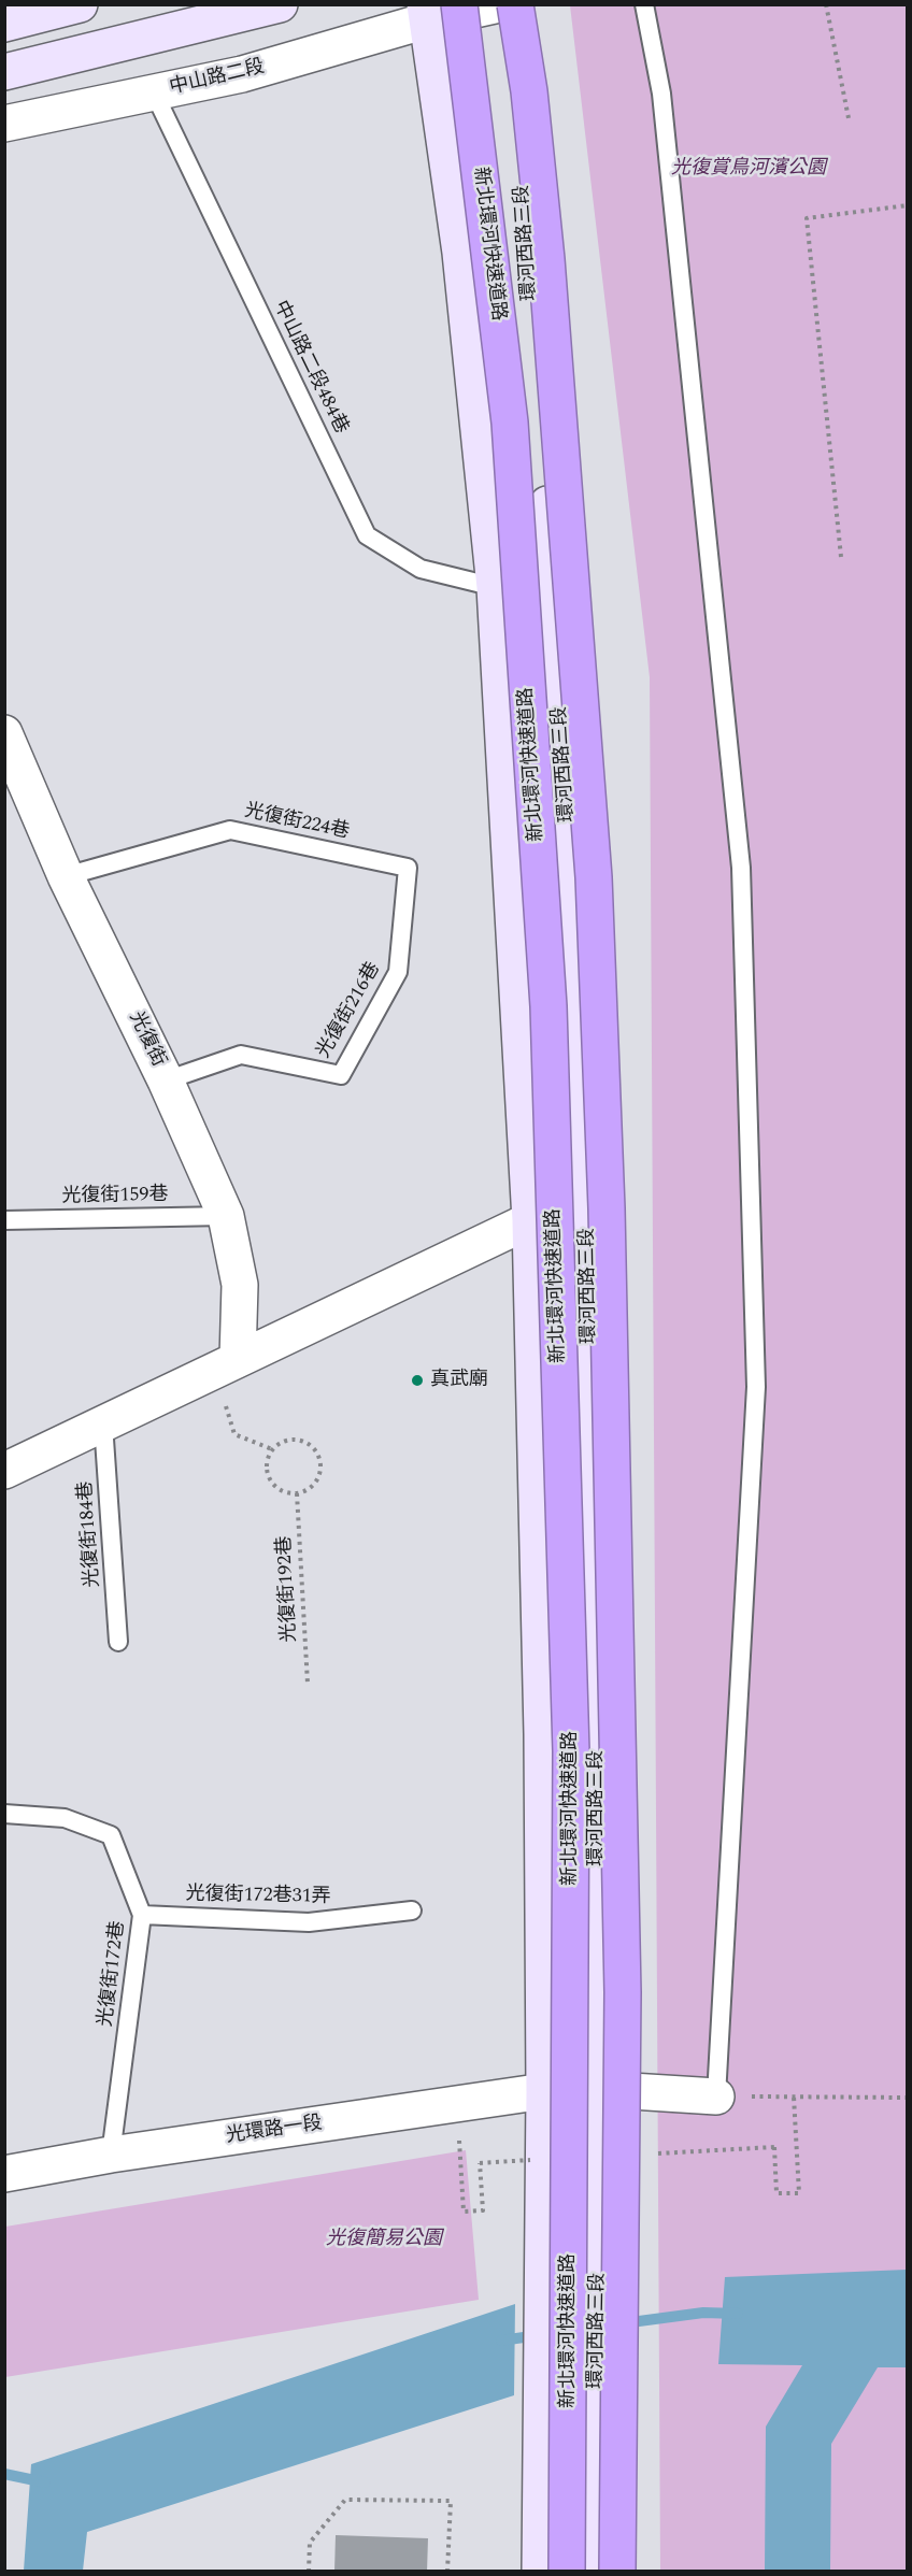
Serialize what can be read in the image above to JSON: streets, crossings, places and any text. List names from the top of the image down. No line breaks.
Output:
{"streets":{"highway":["新北環河快速道路"],"main road":["環河西路三段"],"street":["中山路二段","光復街","光環路一段"],"lane":["中山路二段484巷","光復街224巷","光復街216巷","光復街159巷","光復街184巷","光復街172巷31弄","光復街172巷"],"path":["光復街192巷"]},"crossings":[["中山路二段","環河西路三段"],["中山路二段","中山路二段484巷"],["環河西路三段","光環路一段"],["光復街224巷","光復街216巷"],["光復街224巷","光復街"],["光復街216巷","光復街"],["光復街","光復街159巷"],["光復街172巷31弄","光復街172巷"],["光復街172巷","光環路一段"]],"parks":["光復賞鳥河濱公園","光復簡易公園"],"places":["真武廟"]}
